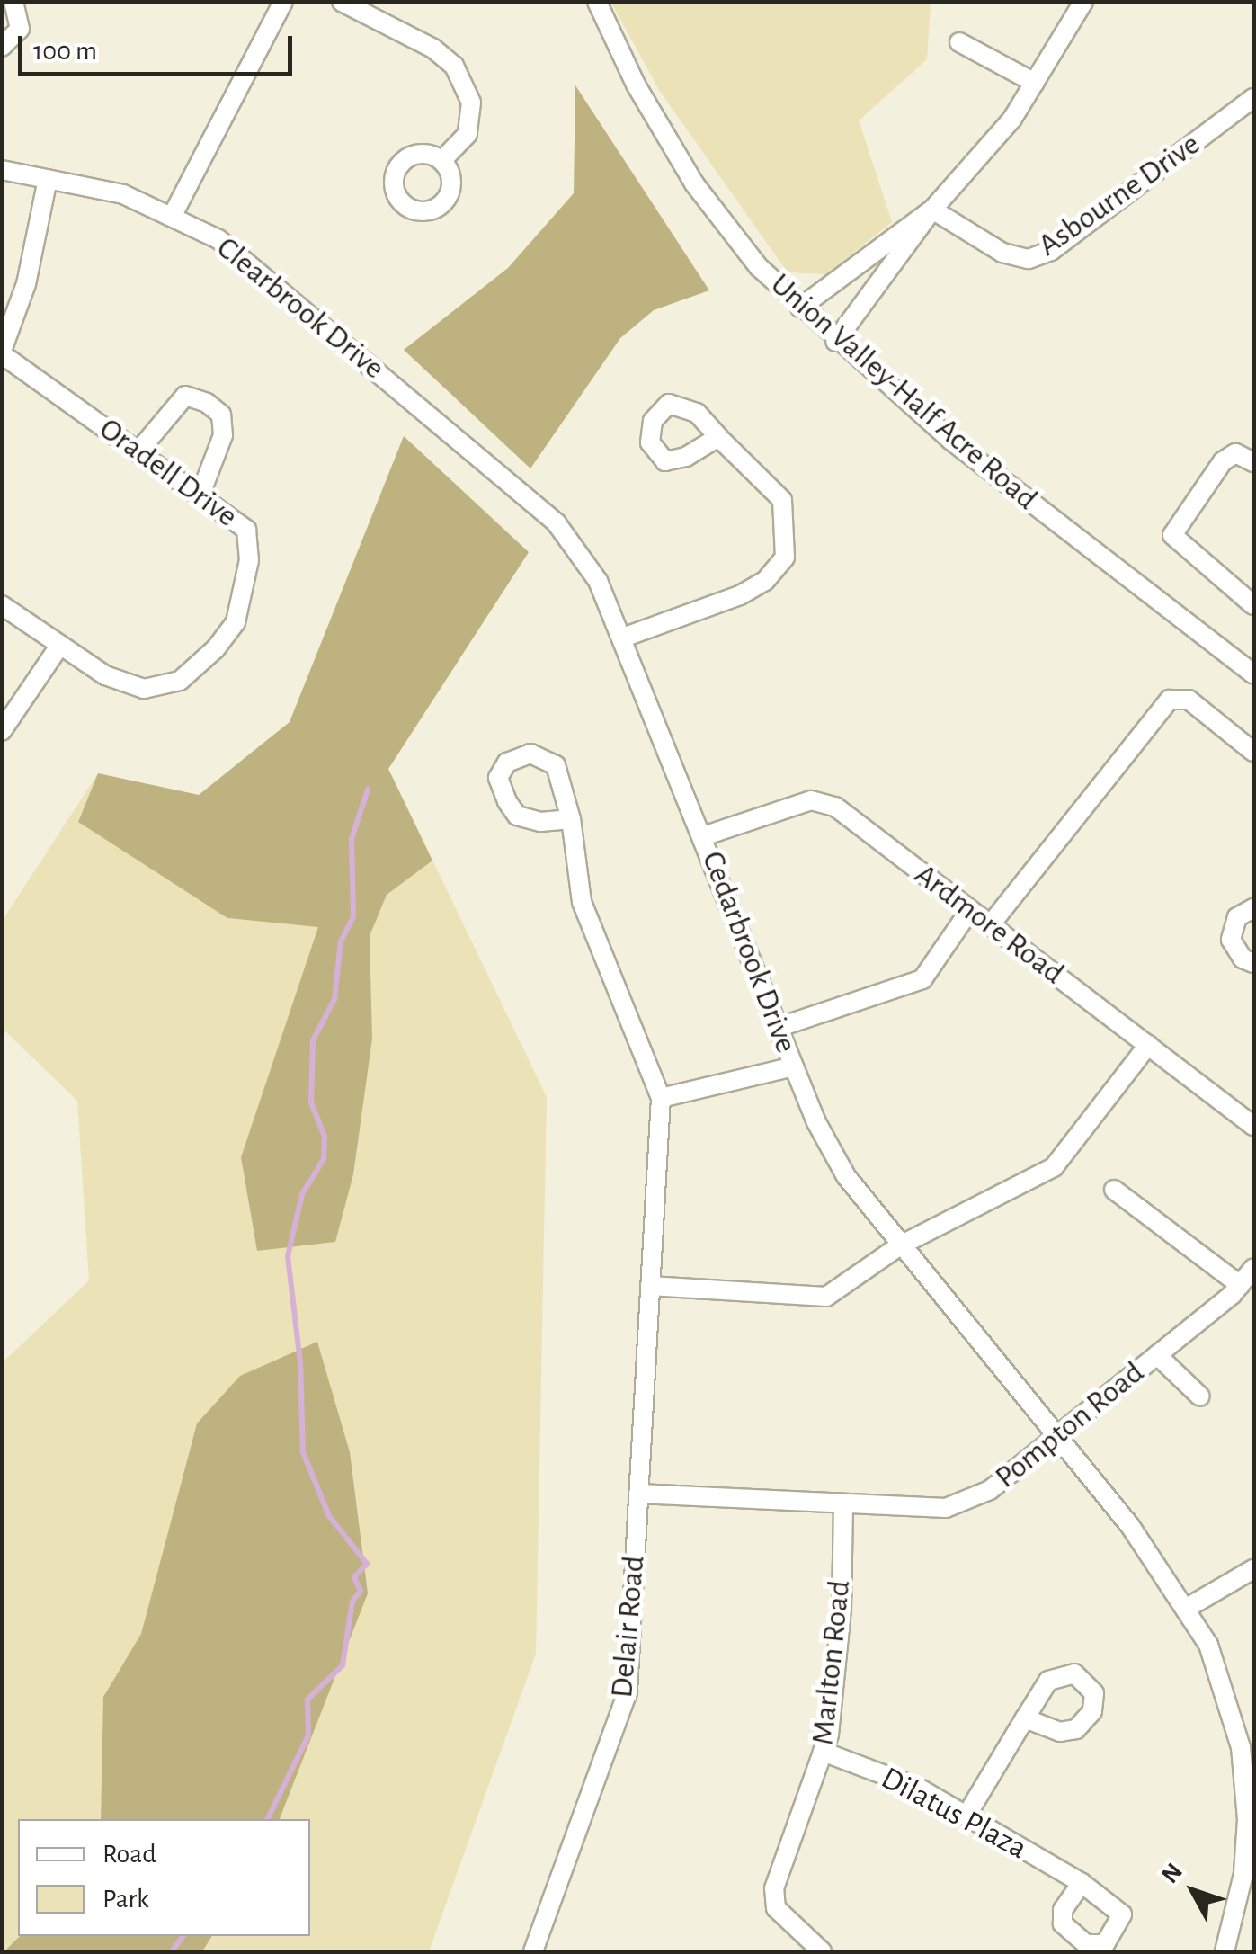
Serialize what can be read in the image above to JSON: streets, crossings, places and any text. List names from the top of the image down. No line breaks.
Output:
{"streets":{"street":["Asbourne Drive","Clearbrook Drive","Union Valley-Half Acre Road","Oradell Drive","Ardmore Road","Cedarbrook Drive","Pompton Road","Delair Road","Marlton Road","Dilatus Plaza"]},"crossings":[["Clearbrook Drive","Cedarbrook Drive"],["Ardmore Road","Cedarbrook Drive"],["Cedarbrook Drive","Pompton Road"],["Pompton Road","Delair Road"],["Pompton Road","Marlton Road"],["Marlton Road","Dilatus Plaza"]],"legend":["Road","Park"],"scale_bar":"100 m","north":"top left"}
